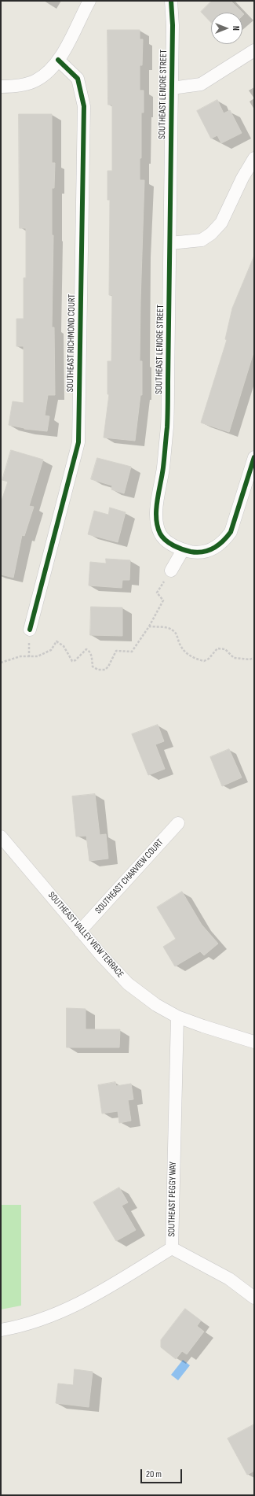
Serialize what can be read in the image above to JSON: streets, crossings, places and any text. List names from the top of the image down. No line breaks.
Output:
{"streets":{"street":["SOUTHEAST LENORE STREET","SOUTHEAST RICHMOND COURT","SOUTHEAST CHARVIEW COURT","SOUTHEAST VALLEY VIEW TERRACE","SOUTHEAST PEGGY WAY"]},"crossings":[["SOUTHEAST CHARVIEW COURT","SOUTHEAST VALLEY VIEW TERRACE"],["SOUTHEAST VALLEY VIEW TERRACE","SOUTHEAST PEGGY WAY"]],"scale_bar":"20 m","north":"right"}
